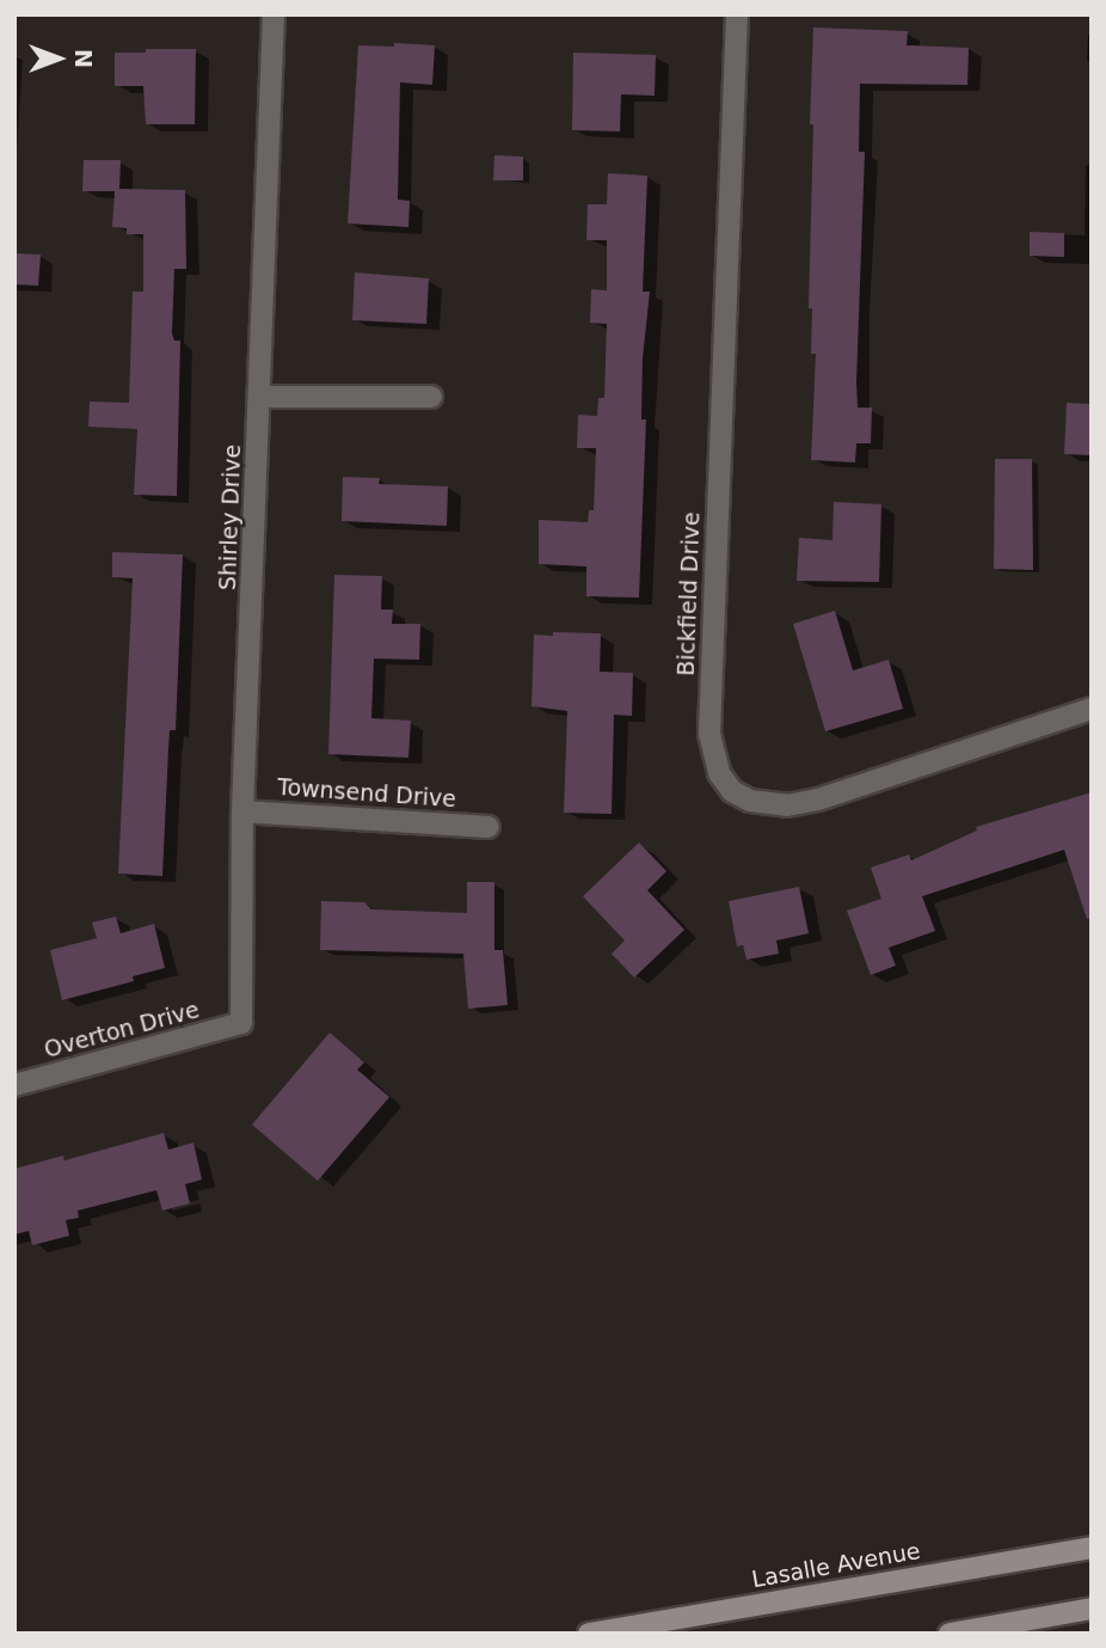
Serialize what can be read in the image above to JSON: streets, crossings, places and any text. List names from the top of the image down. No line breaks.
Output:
{"streets":{"main road":["Lasalle Avenue"],"street":["Shirley Drive","Bickfield Drive","Townsend Drive","Overton Drive"]},"crossings":[["Shirley Drive","Townsend Drive"],["Shirley Drive","Overton Drive"]],"north":"right"}
